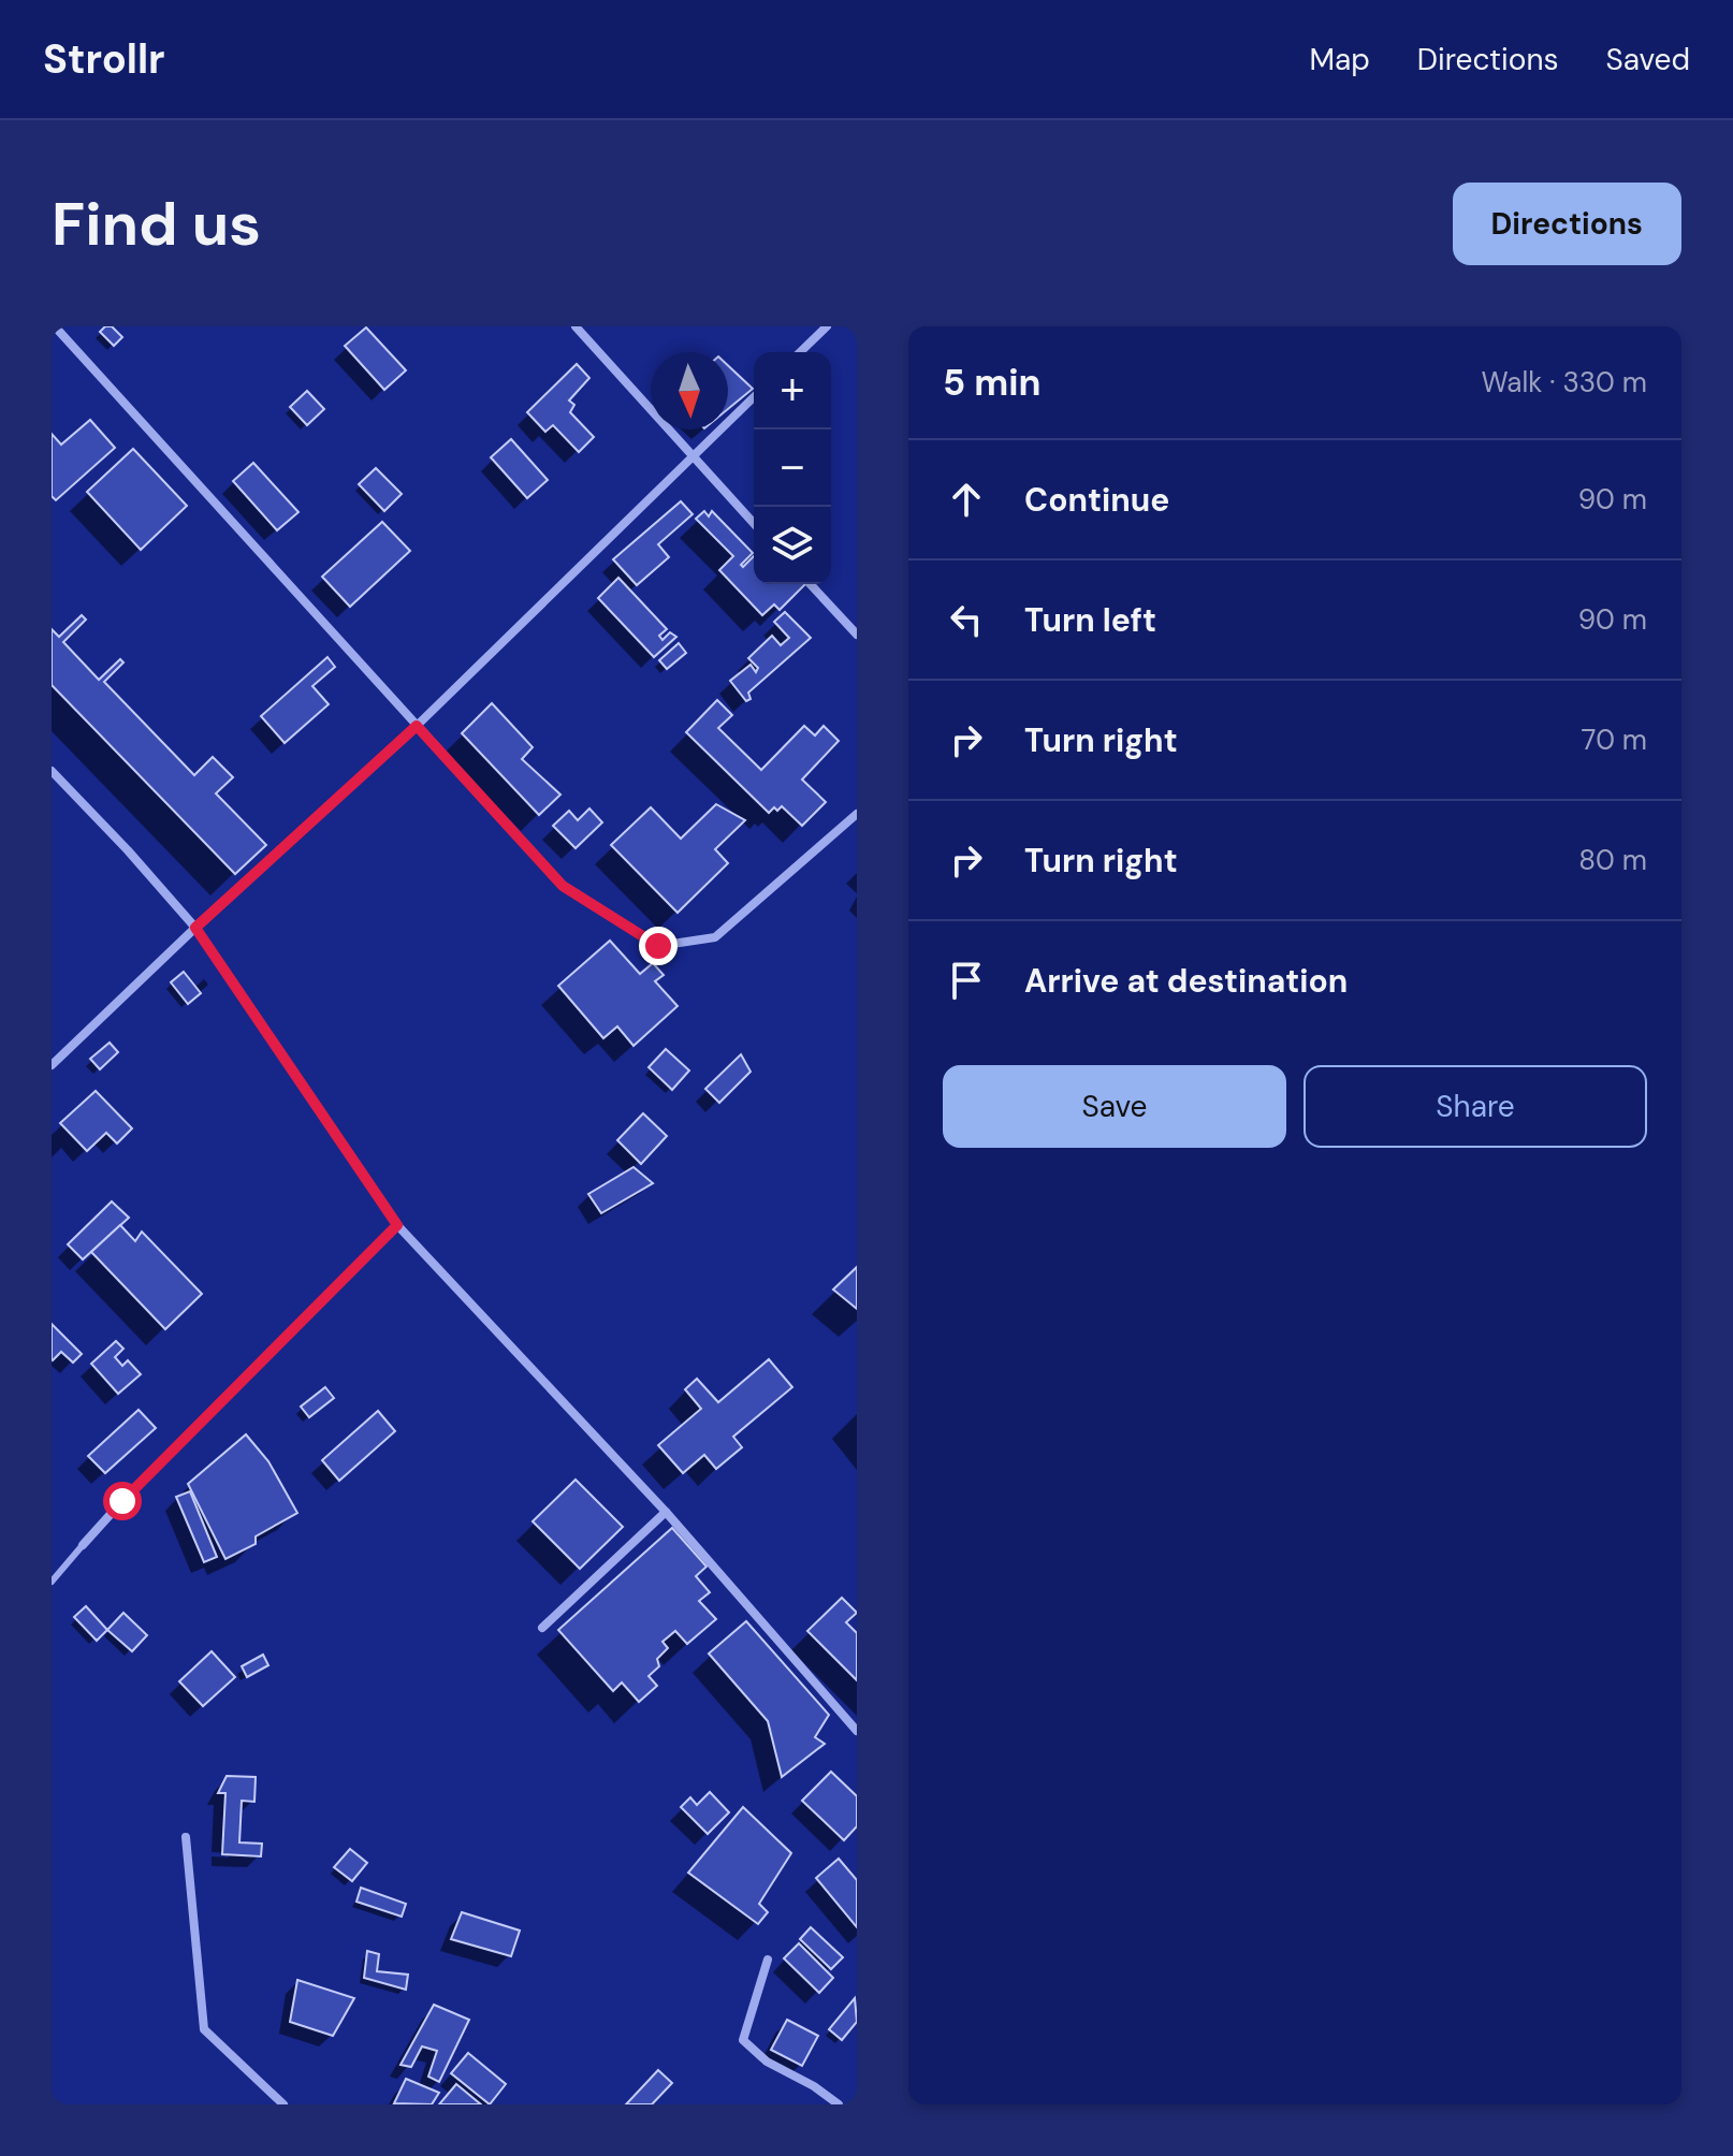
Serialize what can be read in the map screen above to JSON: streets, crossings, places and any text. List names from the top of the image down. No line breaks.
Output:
{"north":"bottom","page":{"header":"Strollr","nav":["Map","Directions","Saved"],"buttons":["Directions",["Save","Share"]],"title":"Find us","heading":["5 min","Walk · 330 m"],"map_buttons":["+","−"],"list":[["Continue","90 m"],["Turn left","90 m"],["Turn right","70 m"],["Turn right","80 m"],"Arrive at destination"]}}
